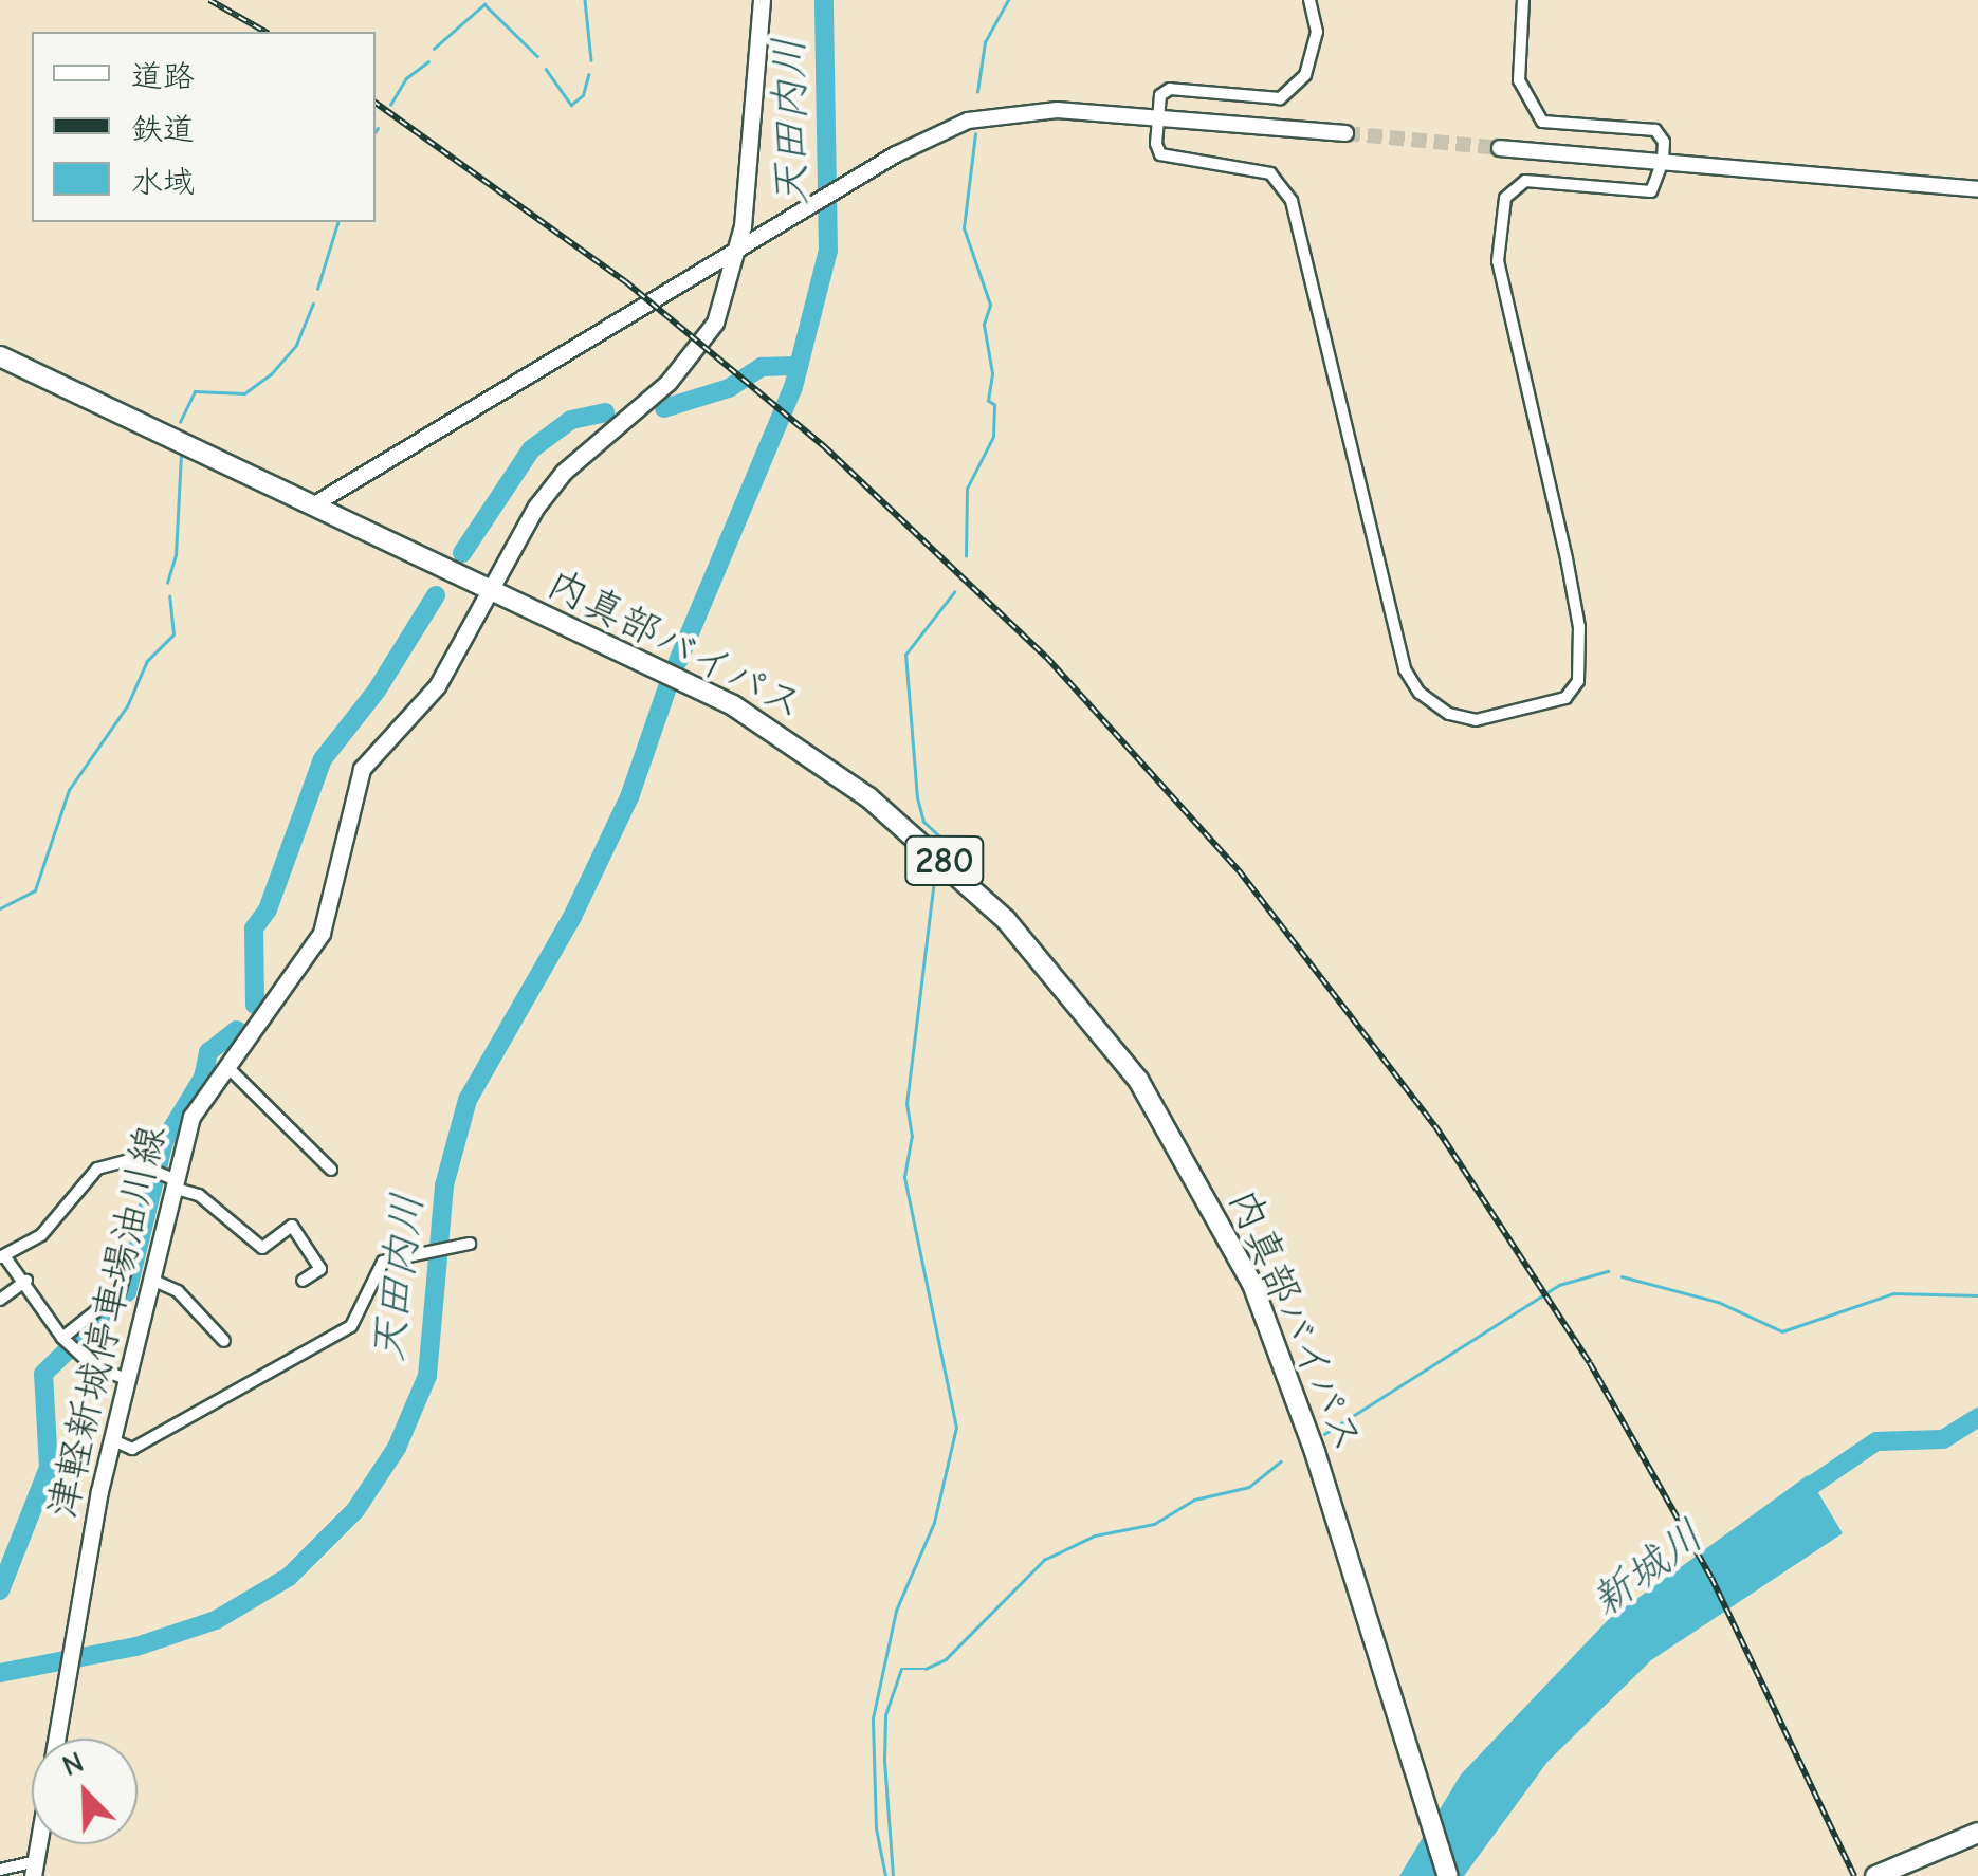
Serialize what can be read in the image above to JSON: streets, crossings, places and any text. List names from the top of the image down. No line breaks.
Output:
{"streets":{"highway":["内真部バイパス","280"],"main road":["津軽新城停車場油川線"]},"crossings":[["内真部バイパス","津軽新城停車場油川線"]],"water":["天田内川","新城川"],"legend":["道路","鉄道","水域"],"north":"top left"}
